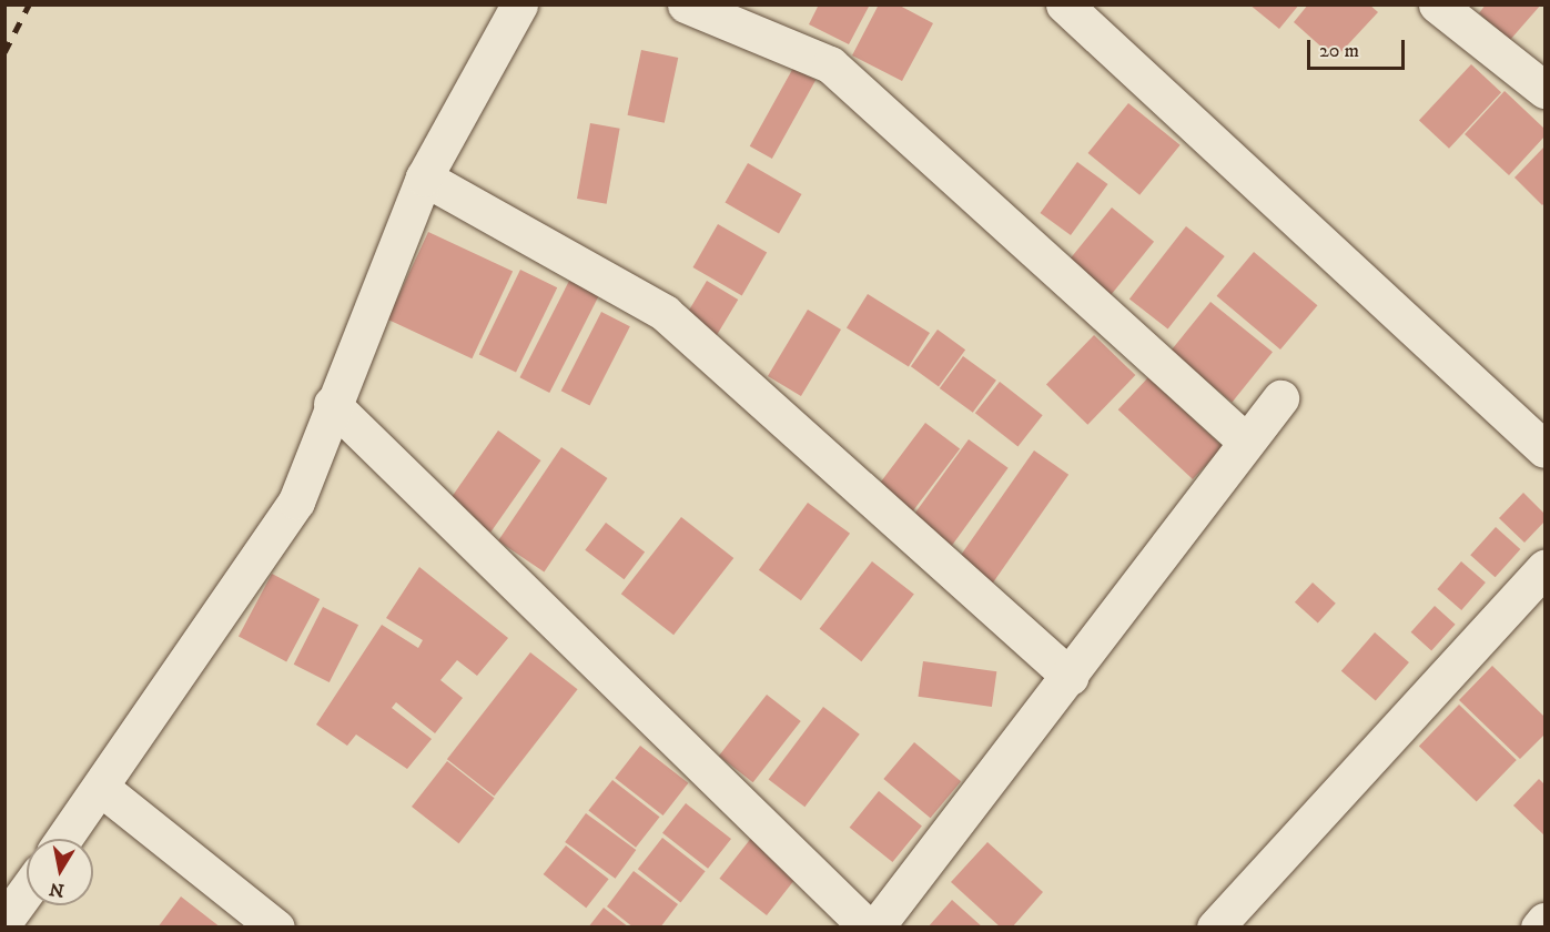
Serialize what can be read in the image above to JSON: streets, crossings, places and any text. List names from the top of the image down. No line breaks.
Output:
{"scale_bar":"20 m","north":"bottom"}
